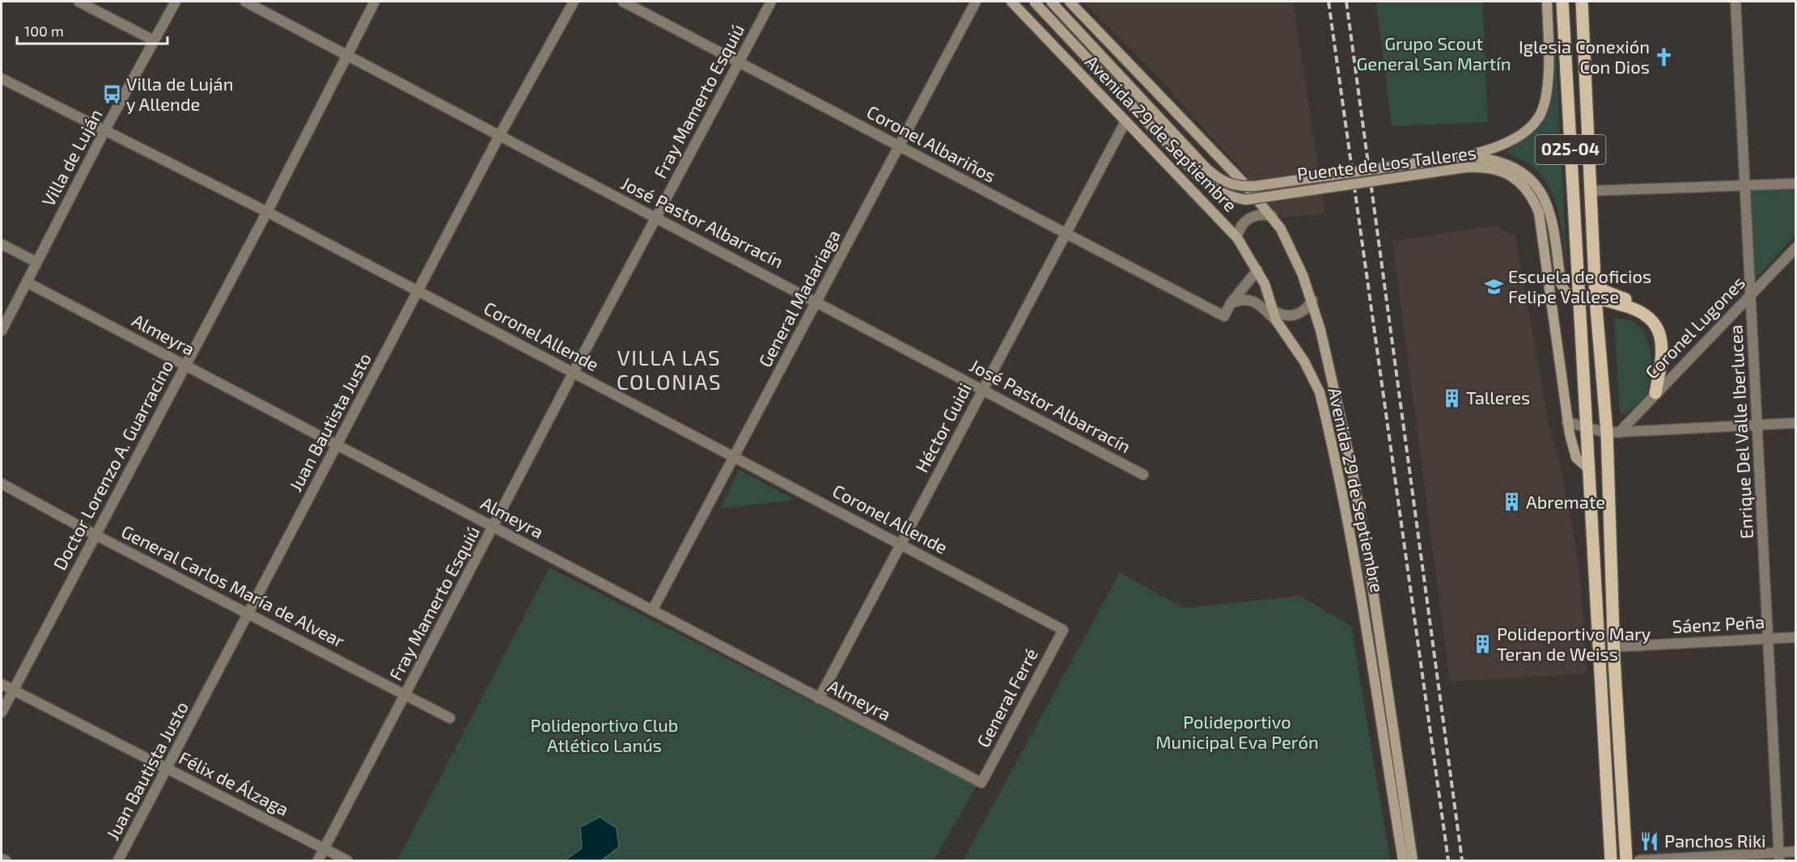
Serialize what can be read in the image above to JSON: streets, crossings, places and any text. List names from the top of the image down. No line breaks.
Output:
{"streets":{"main road":["025-04"],"street":["Fray Mamerto Esquiú","Avenida 29 de Septiembre","Coronel Albariños","Villa de Luján","Puente de Los Talleres","José Pastor Albarracín","General Madariaga","Coronel Lugones","Almeyra","Coronel Allende","Juan Bautista Justo","Héctor Guidi","Enrique Del Valle Iberlucea","Doctor Lorenzo A. Guarracino","General Carlos María de Alvear","Sáenz Peña","General Ferré","Félix de Álzaga"]},"crossings":[["Fray Mamerto Esquiú","Coronel Albariños"],["Fray Mamerto Esquiú","José Pastor Albarracín"],["Fray Mamerto Esquiú","Almeyra"],["Fray Mamerto Esquiú","Coronel Allende"],["Fray Mamerto Esquiú","General Carlos María de Alvear"],["Fray Mamerto Esquiú","Félix de Álzaga"],["Avenida 29 de Septiembre","Héctor Guidi"],["Coronel Albariños","General Madariaga"],["Coronel Albariños","Héctor Guidi"],["025-04","Puente de Los Talleres"],["025-04","Coronel Lugones"],["025-04","Sáenz Peña"],["Villa de Luján","Almeyra"],["Villa de Luján","Coronel Allende"],["José Pastor Albarracín","General Madariaga"],["José Pastor Albarracín","Juan Bautista Justo"],["José Pastor Albarracín","Héctor Guidi"],["José Pastor Albarracín","Doctor Lorenzo A. Guarracino"],["General Madariaga","Almeyra"],["General Madariaga","Coronel Allende"],["Coronel Lugones","Enrique Del Valle Iberlucea"],["Almeyra","Juan Bautista Justo"],["Almeyra","Héctor Guidi"],["Almeyra","Doctor Lorenzo A. Guarracino"],["Almeyra","General Ferré"],["Coronel Allende","Juan Bautista Justo"],["Coronel Allende","Héctor Guidi"],["Coronel Allende","Doctor Lorenzo A. Guarracino"],["Coronel Allende","General Ferré"],["Juan Bautista Justo","General Carlos María de Alvear"],["Juan Bautista Justo","Félix de Álzaga"],["Enrique Del Valle Iberlucea","Sáenz Peña"],["Doctor Lorenzo A. Guarracino","General Carlos María de Alvear"],["Doctor Lorenzo A. Guarracino","Félix de Álzaga"]],"districts":["VILLA LAS COLONIAS"],"parks":["Grupo Scout General San Martín","Polideportivo Municipal Eva Perón","Polideportivo Club Atlético Lanús"],"places":{"church":["Iglesia Conexión Con Dios"],"bus stop":["Villa de Luján y Allende"],"school or university":["Escuela de oficios Felipe Vallese"],"building":["Talleres","Abremate","Polideportivo Mary Teran de Weiss"],"restaurant":["Panchos Riki"]},"scale_bar":"100 m"}
